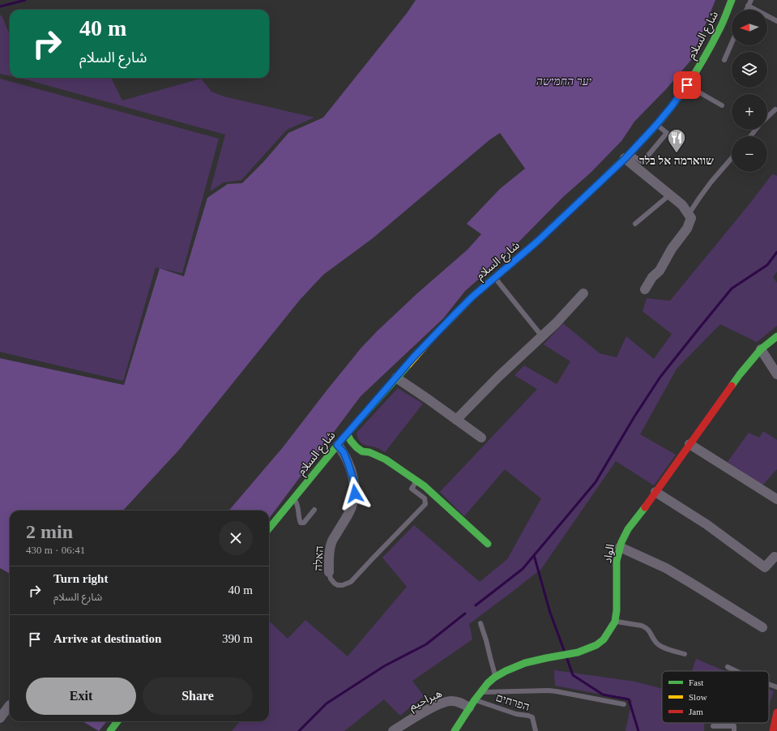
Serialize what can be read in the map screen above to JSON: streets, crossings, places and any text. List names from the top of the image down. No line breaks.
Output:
{"streets":{"street":["شارع السلام","الواد","האלה","هبراحيم"],"lane":["הפרחים"]},"crossings":[["شارع السلام","האלה"],["الواد","هبراحيم"],["الواد","הפרחים"],["هبراحيم","הפרחים"]],"parks":["יער החמישה"],"places":{"restaurant":["שווארמה אל בלד"]},"legend":["Fast","Slow","Jam"],"north":"left","page":{"map_buttons":["+","−"],"turn":["40 m","شارع السلام"],"heading":["2 min","430 m · 06:41"],"list":[{"name":"Turn right","note":"شارع السلام","value":"40 m"},{"name":"Arrive at destination","value":"390 m"}],"buttons":["Exit","Share"]}}
